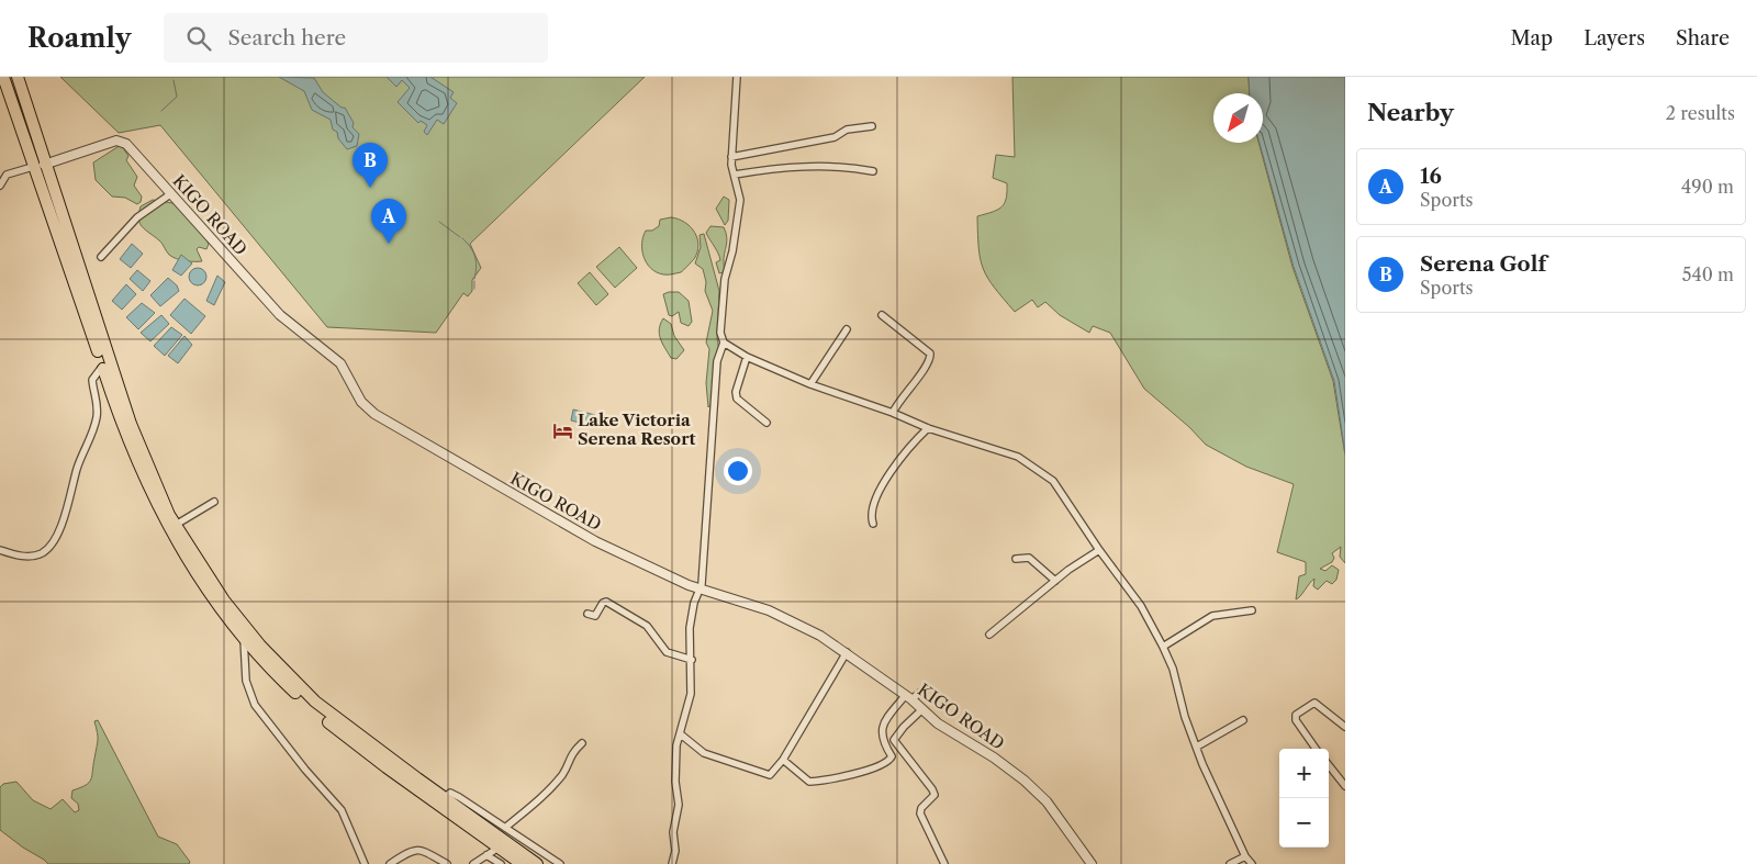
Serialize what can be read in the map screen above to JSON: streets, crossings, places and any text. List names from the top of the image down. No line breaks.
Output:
{"streets":{"street":["KIGO ROAD"]},"places":{"hotel":["Lake Victoria Serena Resort"]},"north":"bottom left","page":{"header":"Roamly","search":"Search here","nav":["Map","Layers","Share"],"heading":["Nearby","2 results"],"pins":["B","A"],"list":[{"mark":"A","name":"16","note":"Sports","value":"490 m"},{"mark":"B","name":"Serena Golf","note":"Sports","value":"540 m"}],"map_buttons":["+","−"]}}
